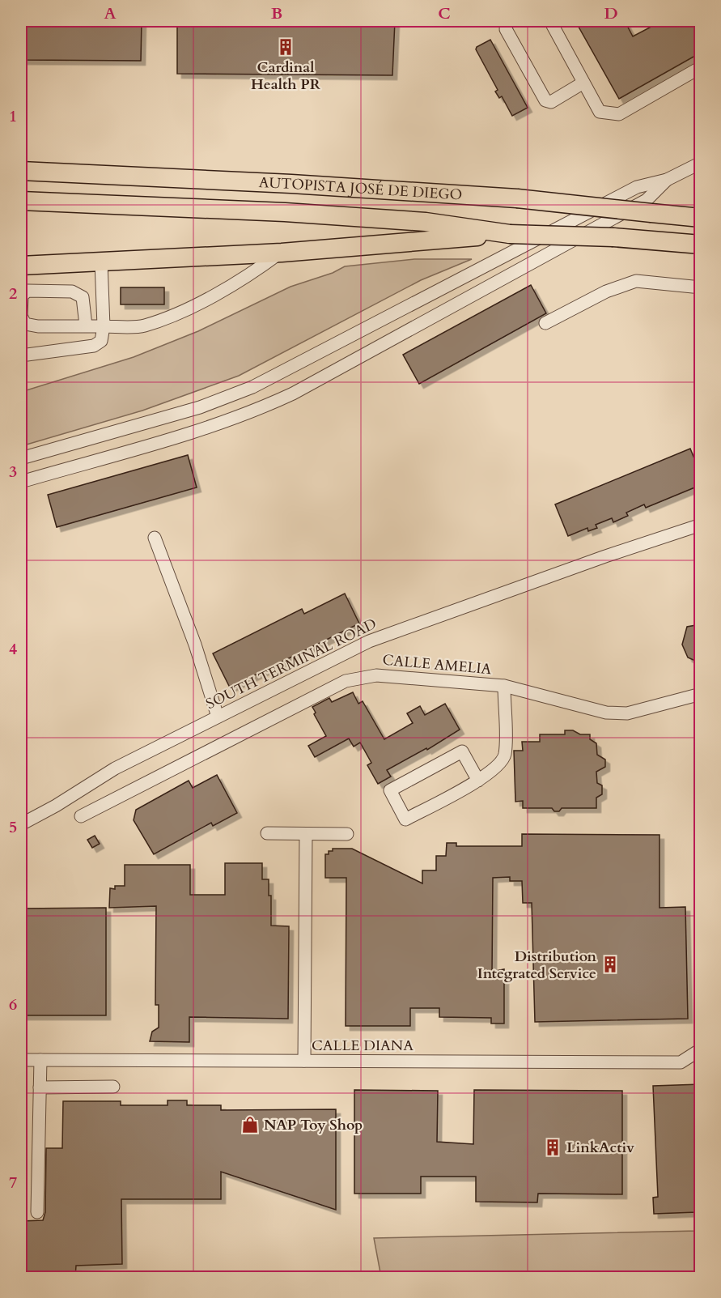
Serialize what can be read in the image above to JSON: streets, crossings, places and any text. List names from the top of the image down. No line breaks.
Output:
{"streets":{"highway":["AUTOPISTA JOSÉ DE DIEGO"],"street":["SOUTH TERMINAL ROAD","CALLE AMELIA","CALLE DIANA"]},"places":{"building":["Cardinal Health PR","Distribution Integrated Service","LinkActiv"],"shop":["NAP Toy Shop"]},"grid":{"columns":["A","B","C","D"],"rows":["1","2","3","4","5","6","7"]}}
